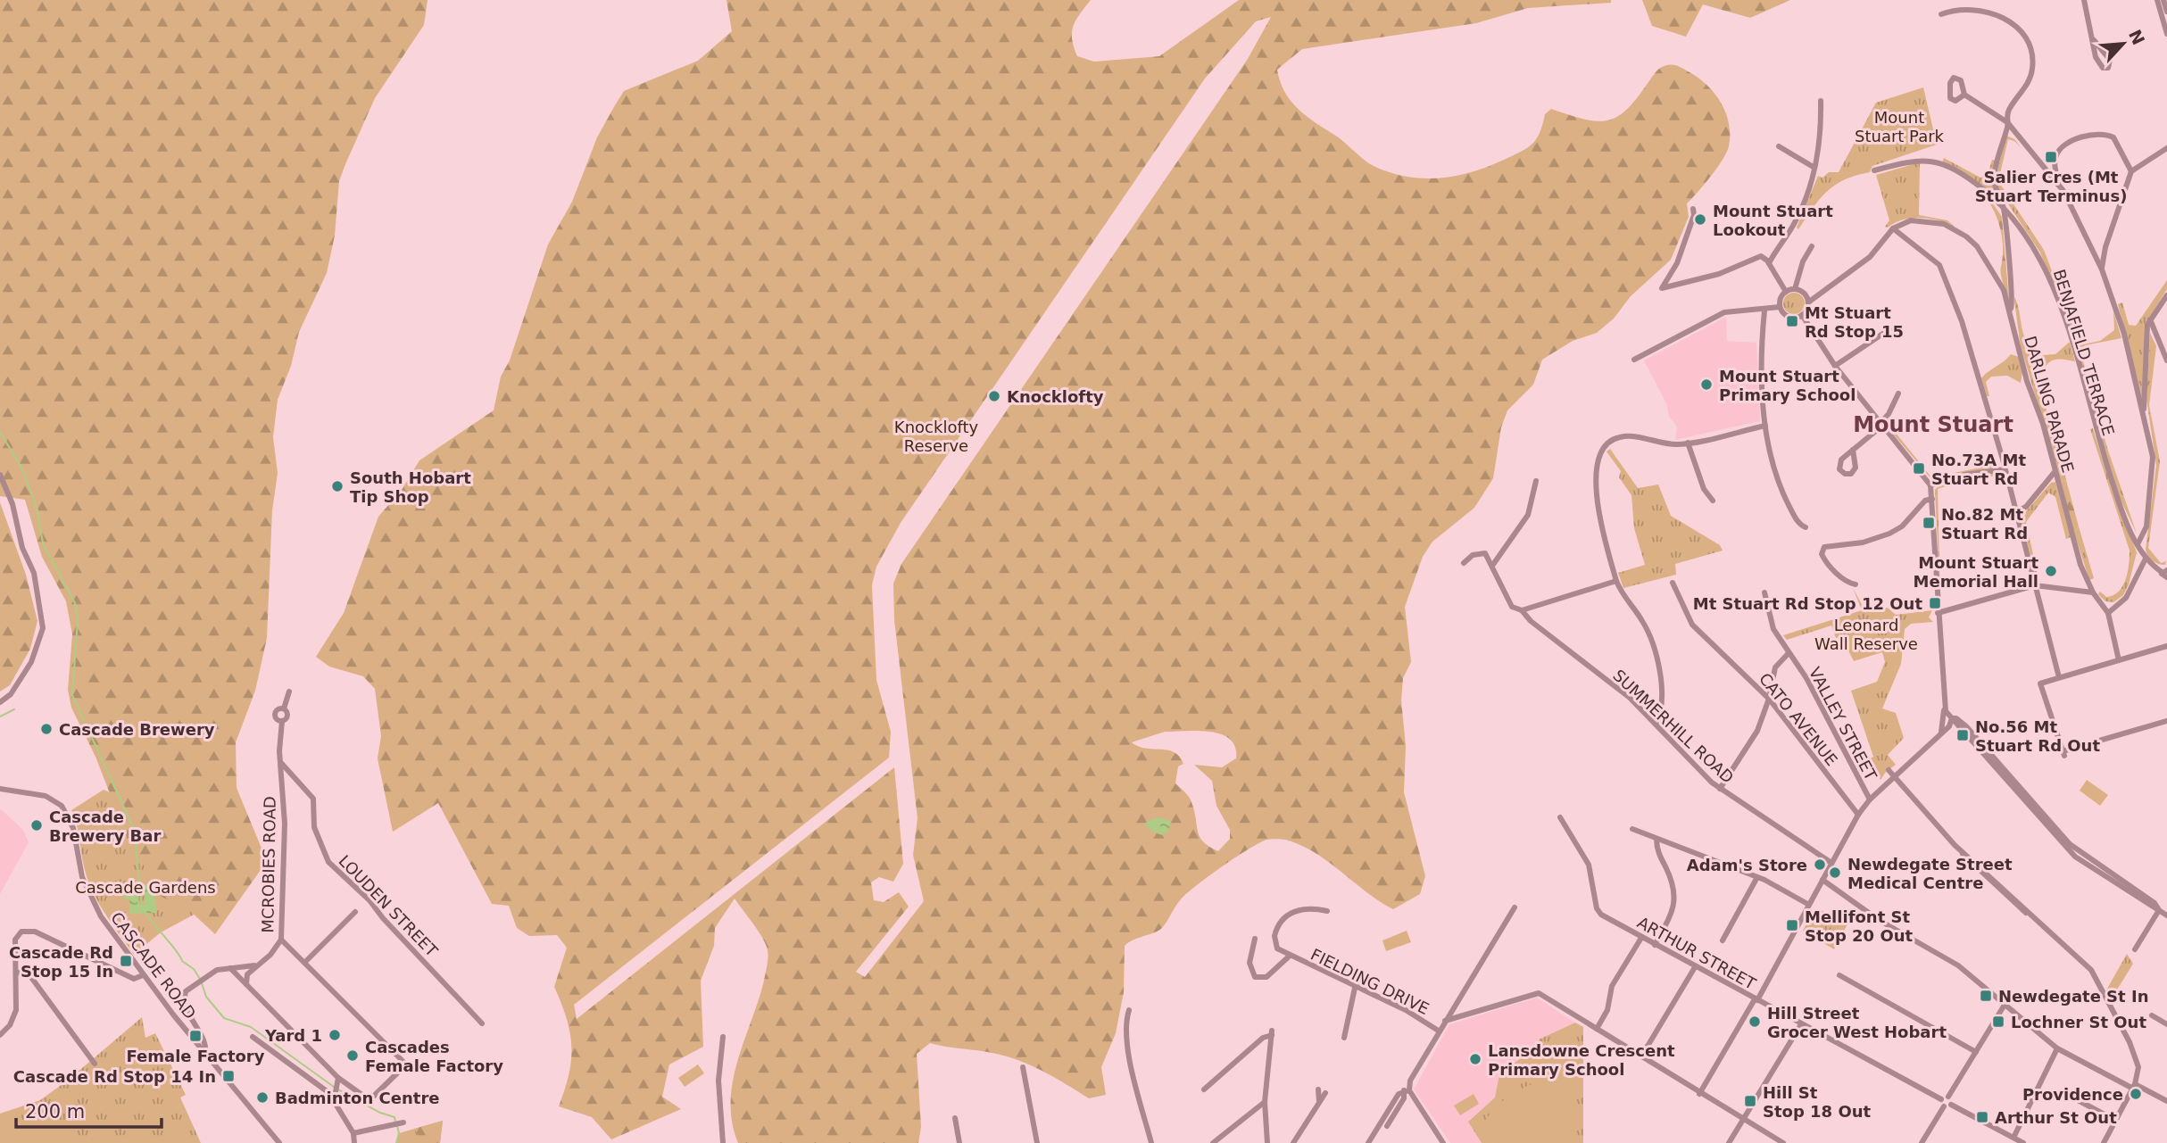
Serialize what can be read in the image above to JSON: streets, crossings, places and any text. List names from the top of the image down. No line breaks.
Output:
{"streets":{"street":["BENJAFIELD TERRACE","DARLING PARADE","CATO AVENUE","VALLEY STREET","SUMMERHILL ROAD","MCROBIES ROAD","LOUDEN STREET","ARTHUR STREET","CASCADE ROAD","FIELDING DRIVE"]},"crossings":[["MCROBIES ROAD","LOUDEN STREET"]],"districts":["Mount Stuart"],"parks":["Mount Stuart Park","Knocklofty Reserve","Leonard Wall Reserve","Cascade Gardens"],"places":{"transit":["Salier Cres (Mt Stuart Terminus)","Mt Stuart Rd Stop 15","No.73A Mt Stuart Rd","No.82 Mt Stuart Rd","Mt Stuart Rd Stop 12 Out","No.56 Mt Stuart Rd Out","Mellifont St Stop 20 Out","Cascade Rd Stop 15 In","Newdegate St In","Lochner St Out","Female Factory","Cascade Rd Stop 14 In","Hill St Stop 18 Out","Arthur St Out"],"other":["Mount Stuart Lookout","Mount Stuart Primary School","Knocklofty","South Hobart Tip Shop","Mount Stuart Memorial Hall","Cascade Brewery","Cascade Brewery Bar","Adam's Store","Newdegate Street Medical Centre","Hill Street Grocer West Hobart","Yard 1","Cascades Female Factory","Lansdowne Crescent Primary School","Providence","Badminton Centre"]},"scale_bar":"200 m","north":"top right"}
